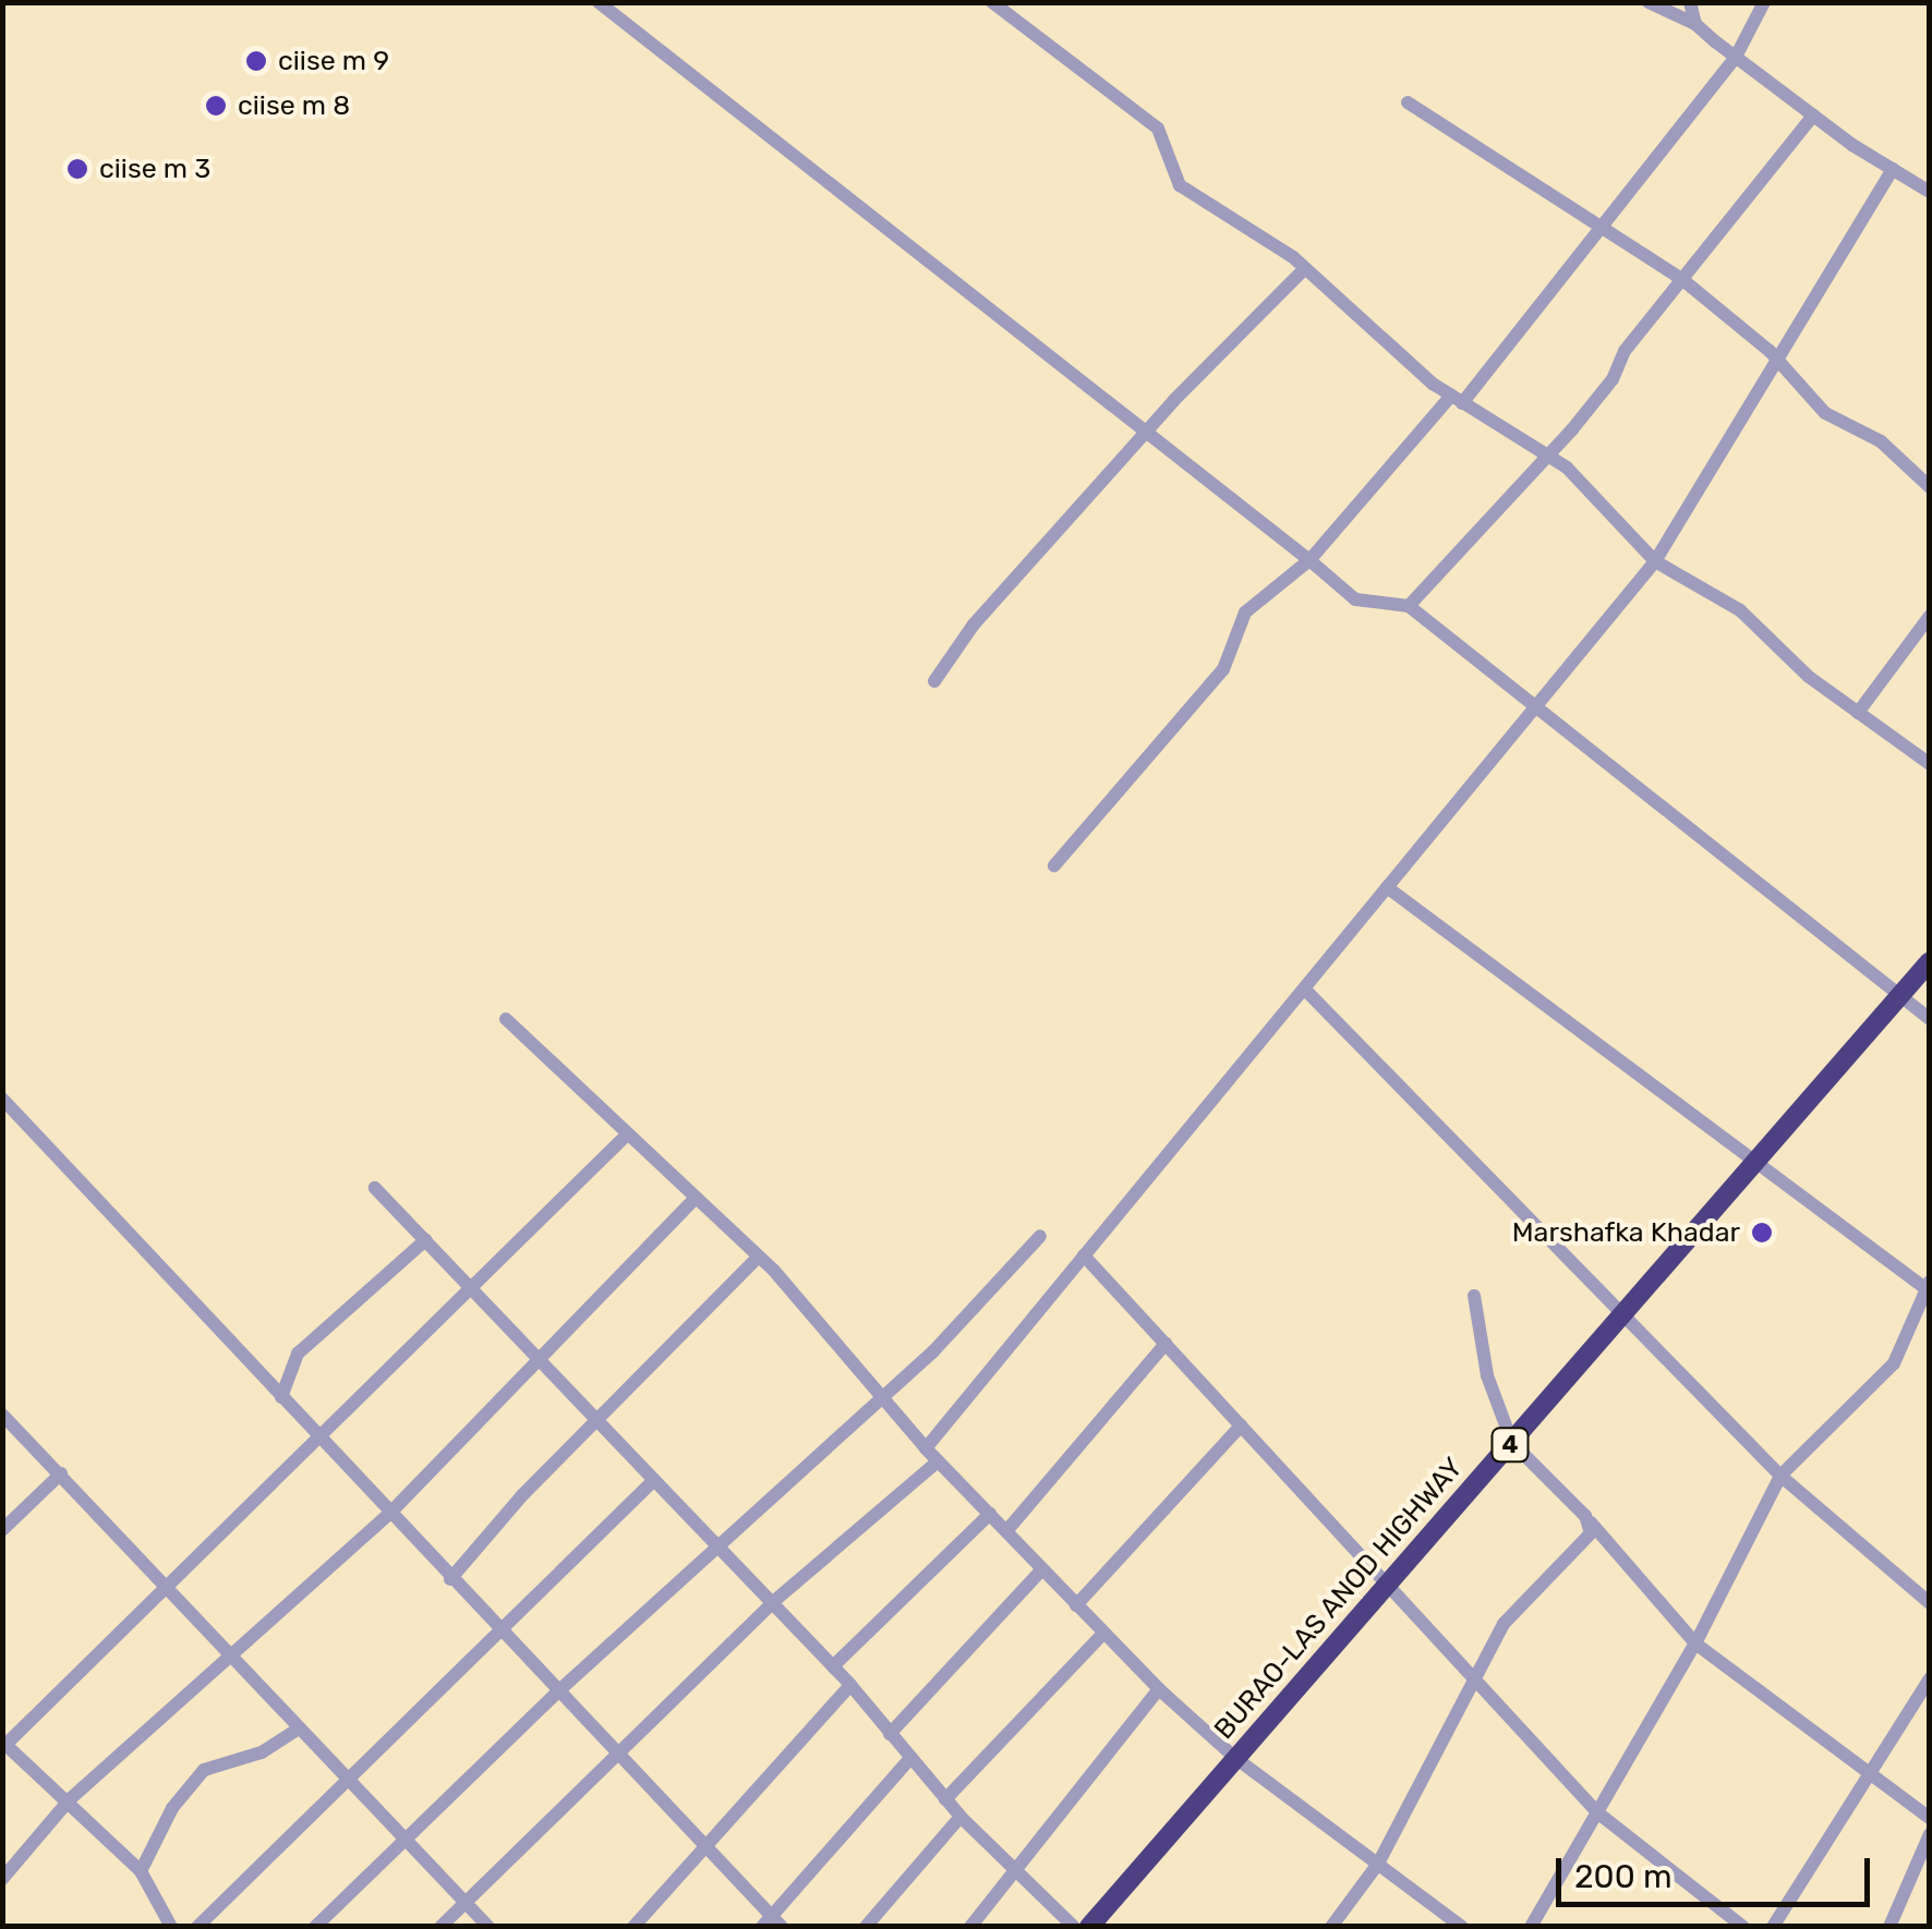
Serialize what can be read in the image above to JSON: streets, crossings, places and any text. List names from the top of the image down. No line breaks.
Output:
{"streets":{"highway":["4","BURAO-LAS ANOD HIGHWAY"]},"places":["ciise m 9","ciise m 8","ciise m 3","Marshafka Khadar"],"scale_bar":"200 m"}
